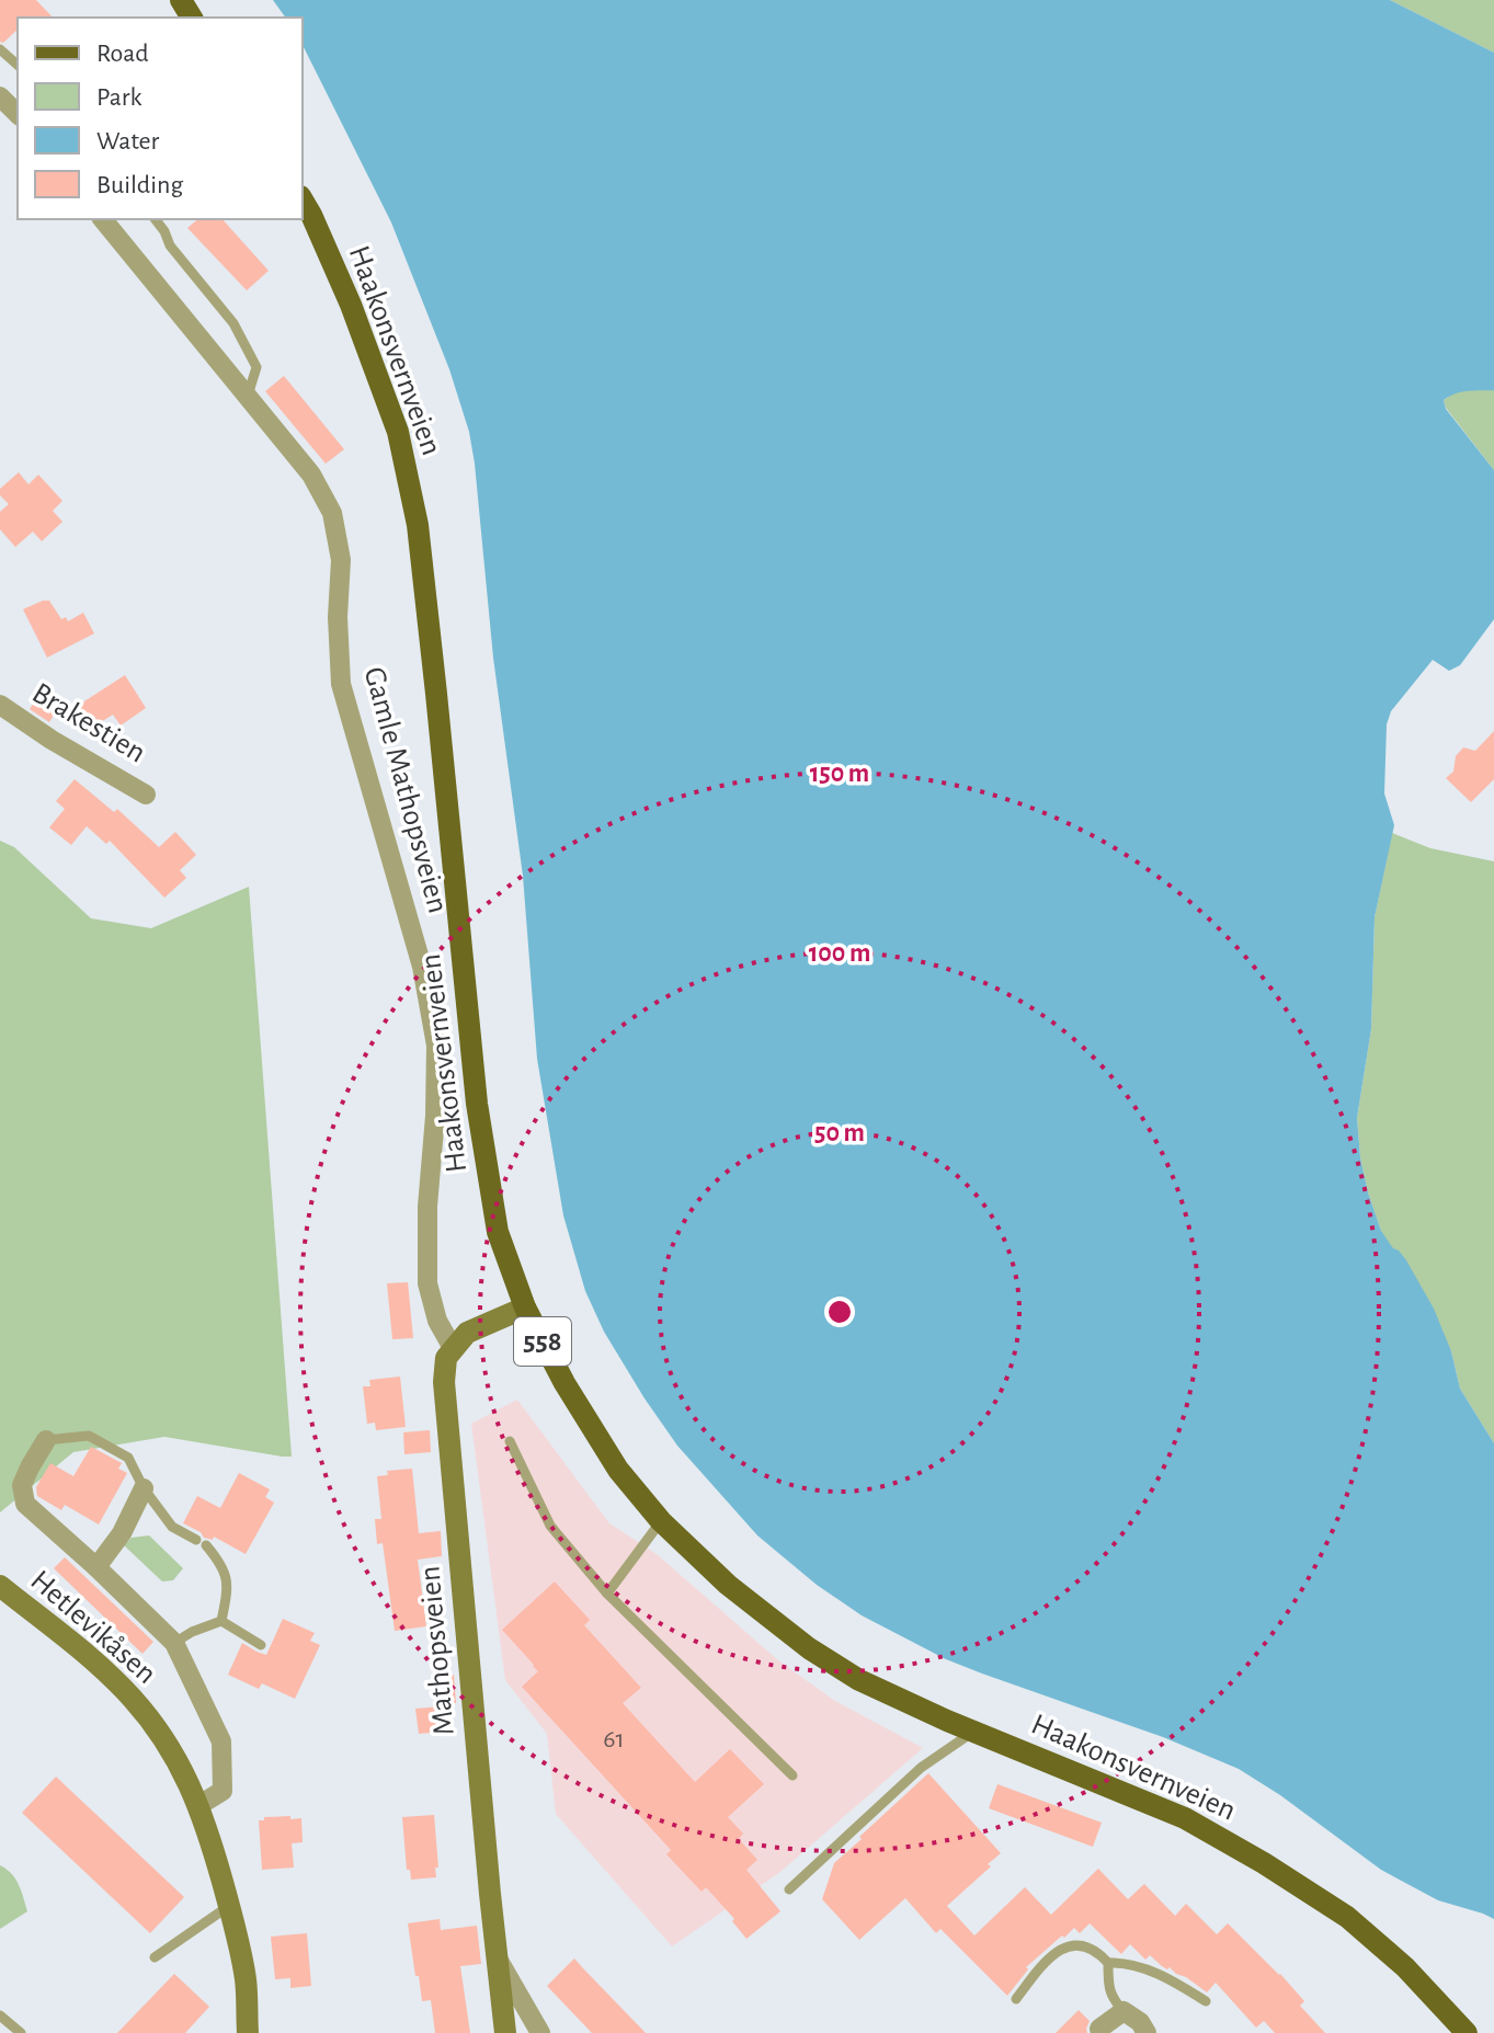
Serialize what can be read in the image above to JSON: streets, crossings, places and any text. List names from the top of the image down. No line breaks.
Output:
{"streets":{"main road":["Haakonsvernveien","558","Hetlevikåsen","Mathopsveien"],"street":["Brakestien","Gamle Mathopsveien"]},"crossings":[["Gamle Mathopsveien","Mathopsveien"]],"house_numbers":["61"],"legend":["Road","Park","Water","Building"],"rings":["150 m","100 m","50 m"]}
